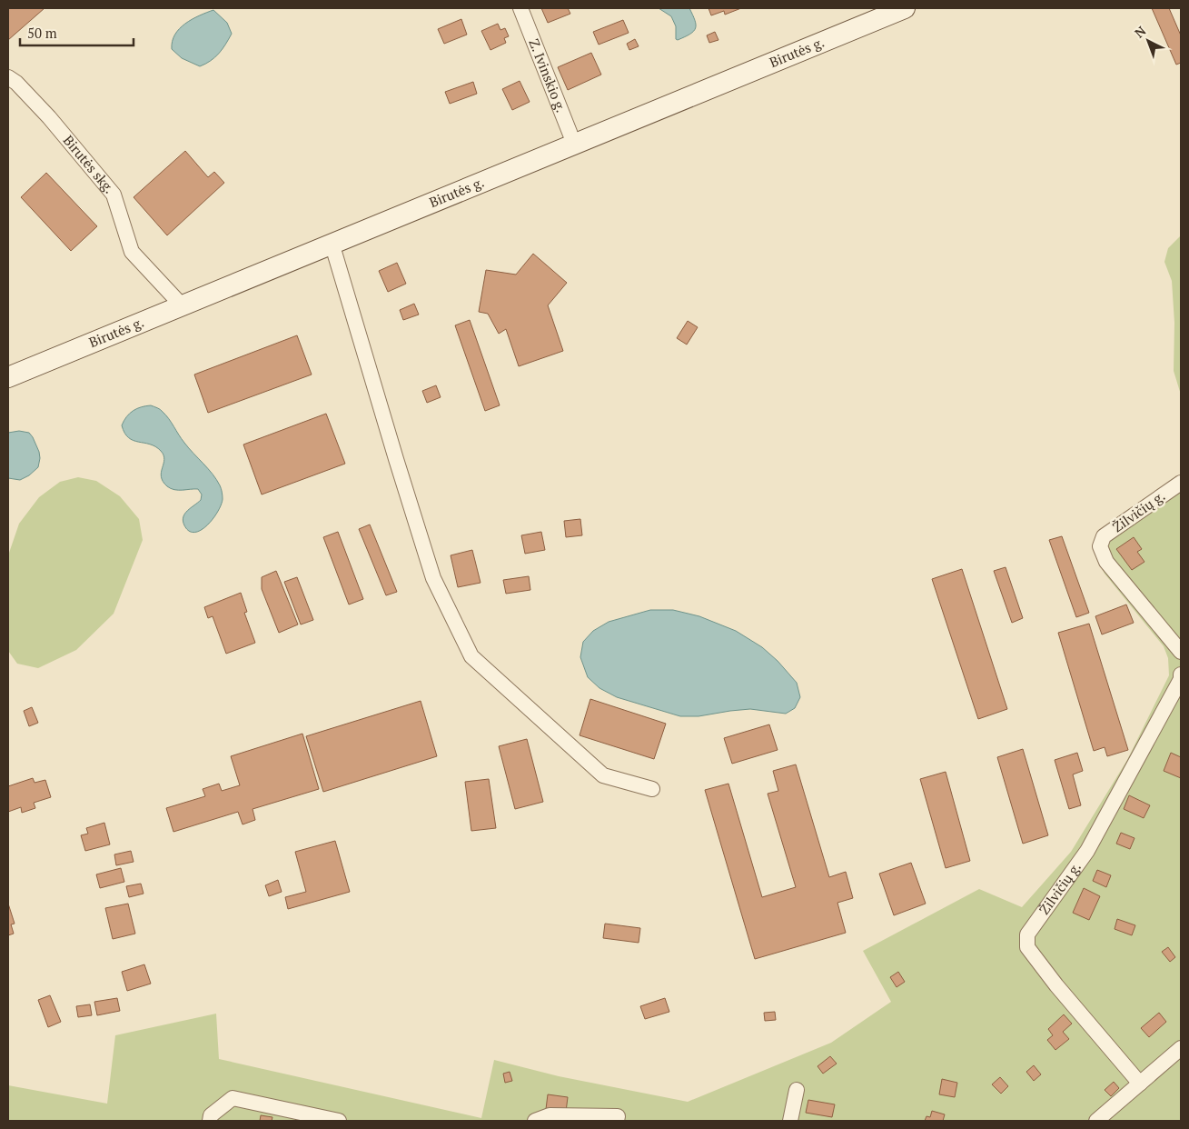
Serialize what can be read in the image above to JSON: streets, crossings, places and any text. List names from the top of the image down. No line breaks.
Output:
{"streets":{"main road":["Birutės g."],"street":["Z. Ivinskio g.","Birutės skg.","Žilvičių g."]},"crossings":[["Birutės g.","Z. Ivinskio g."],["Birutės g.","Birutės skg."]],"scale_bar":"50 m","north":"top left"}
